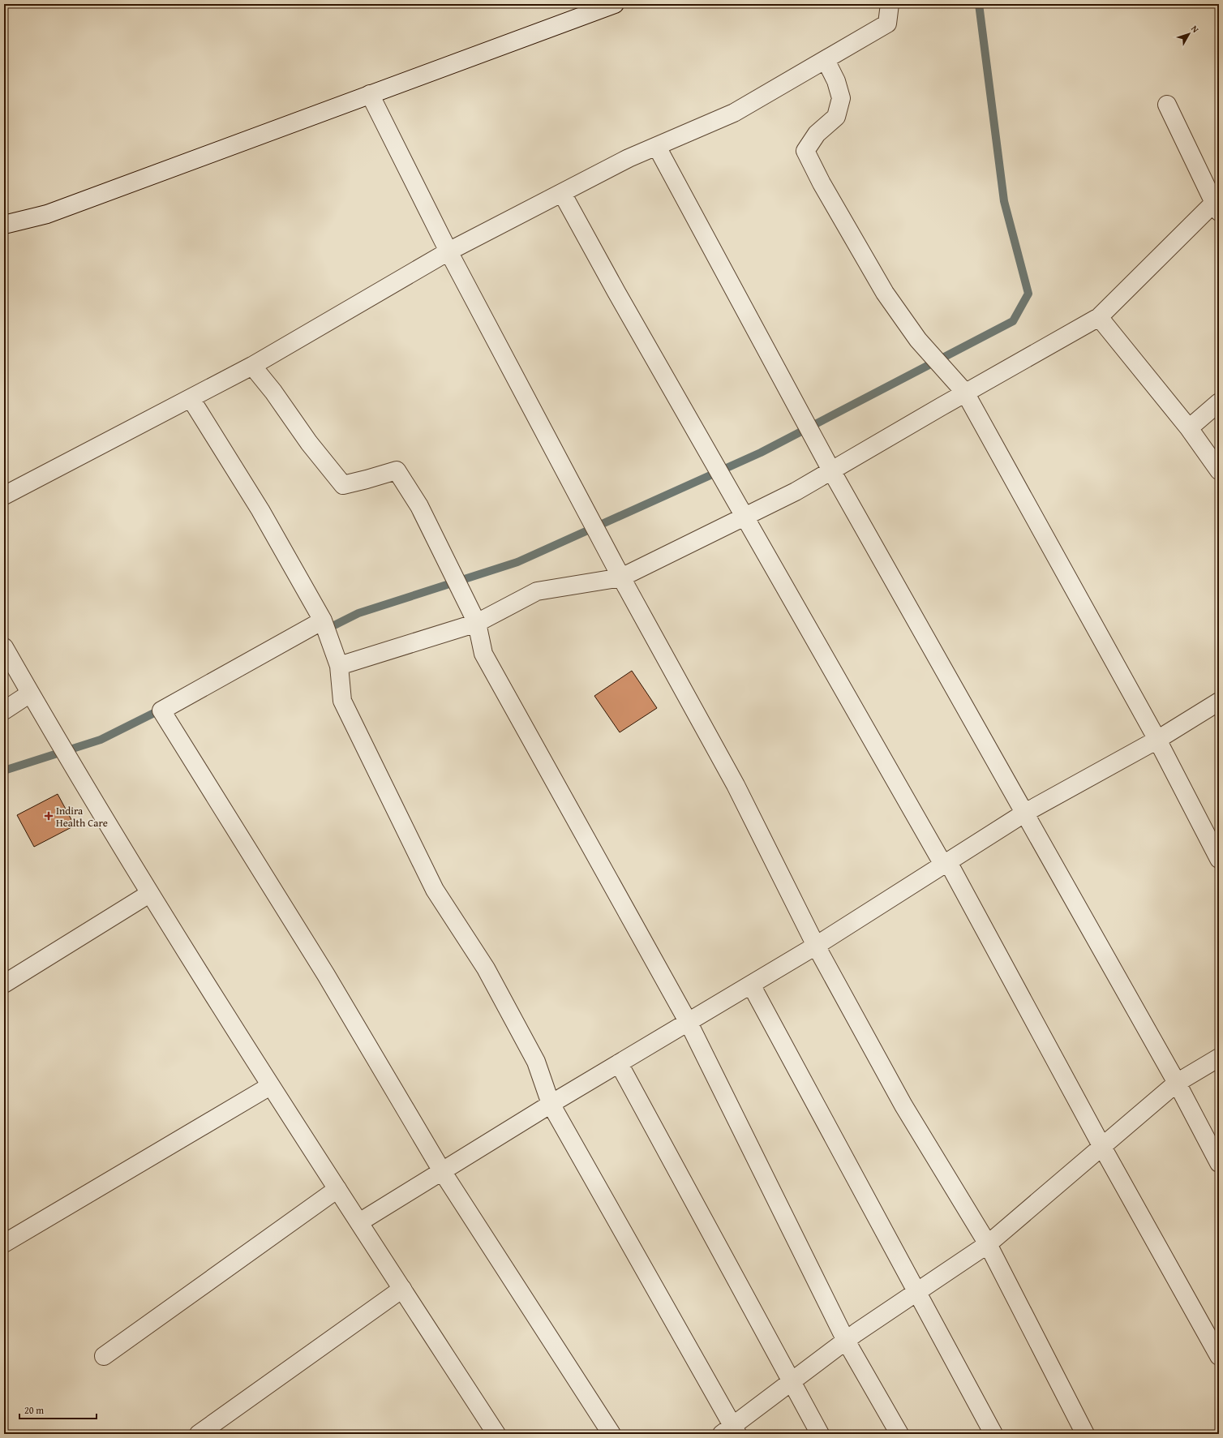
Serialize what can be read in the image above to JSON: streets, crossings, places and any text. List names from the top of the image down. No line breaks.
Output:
{"places":{"health":["Indira Health Care"]},"scale_bar":"20 m","north":"top right"}
